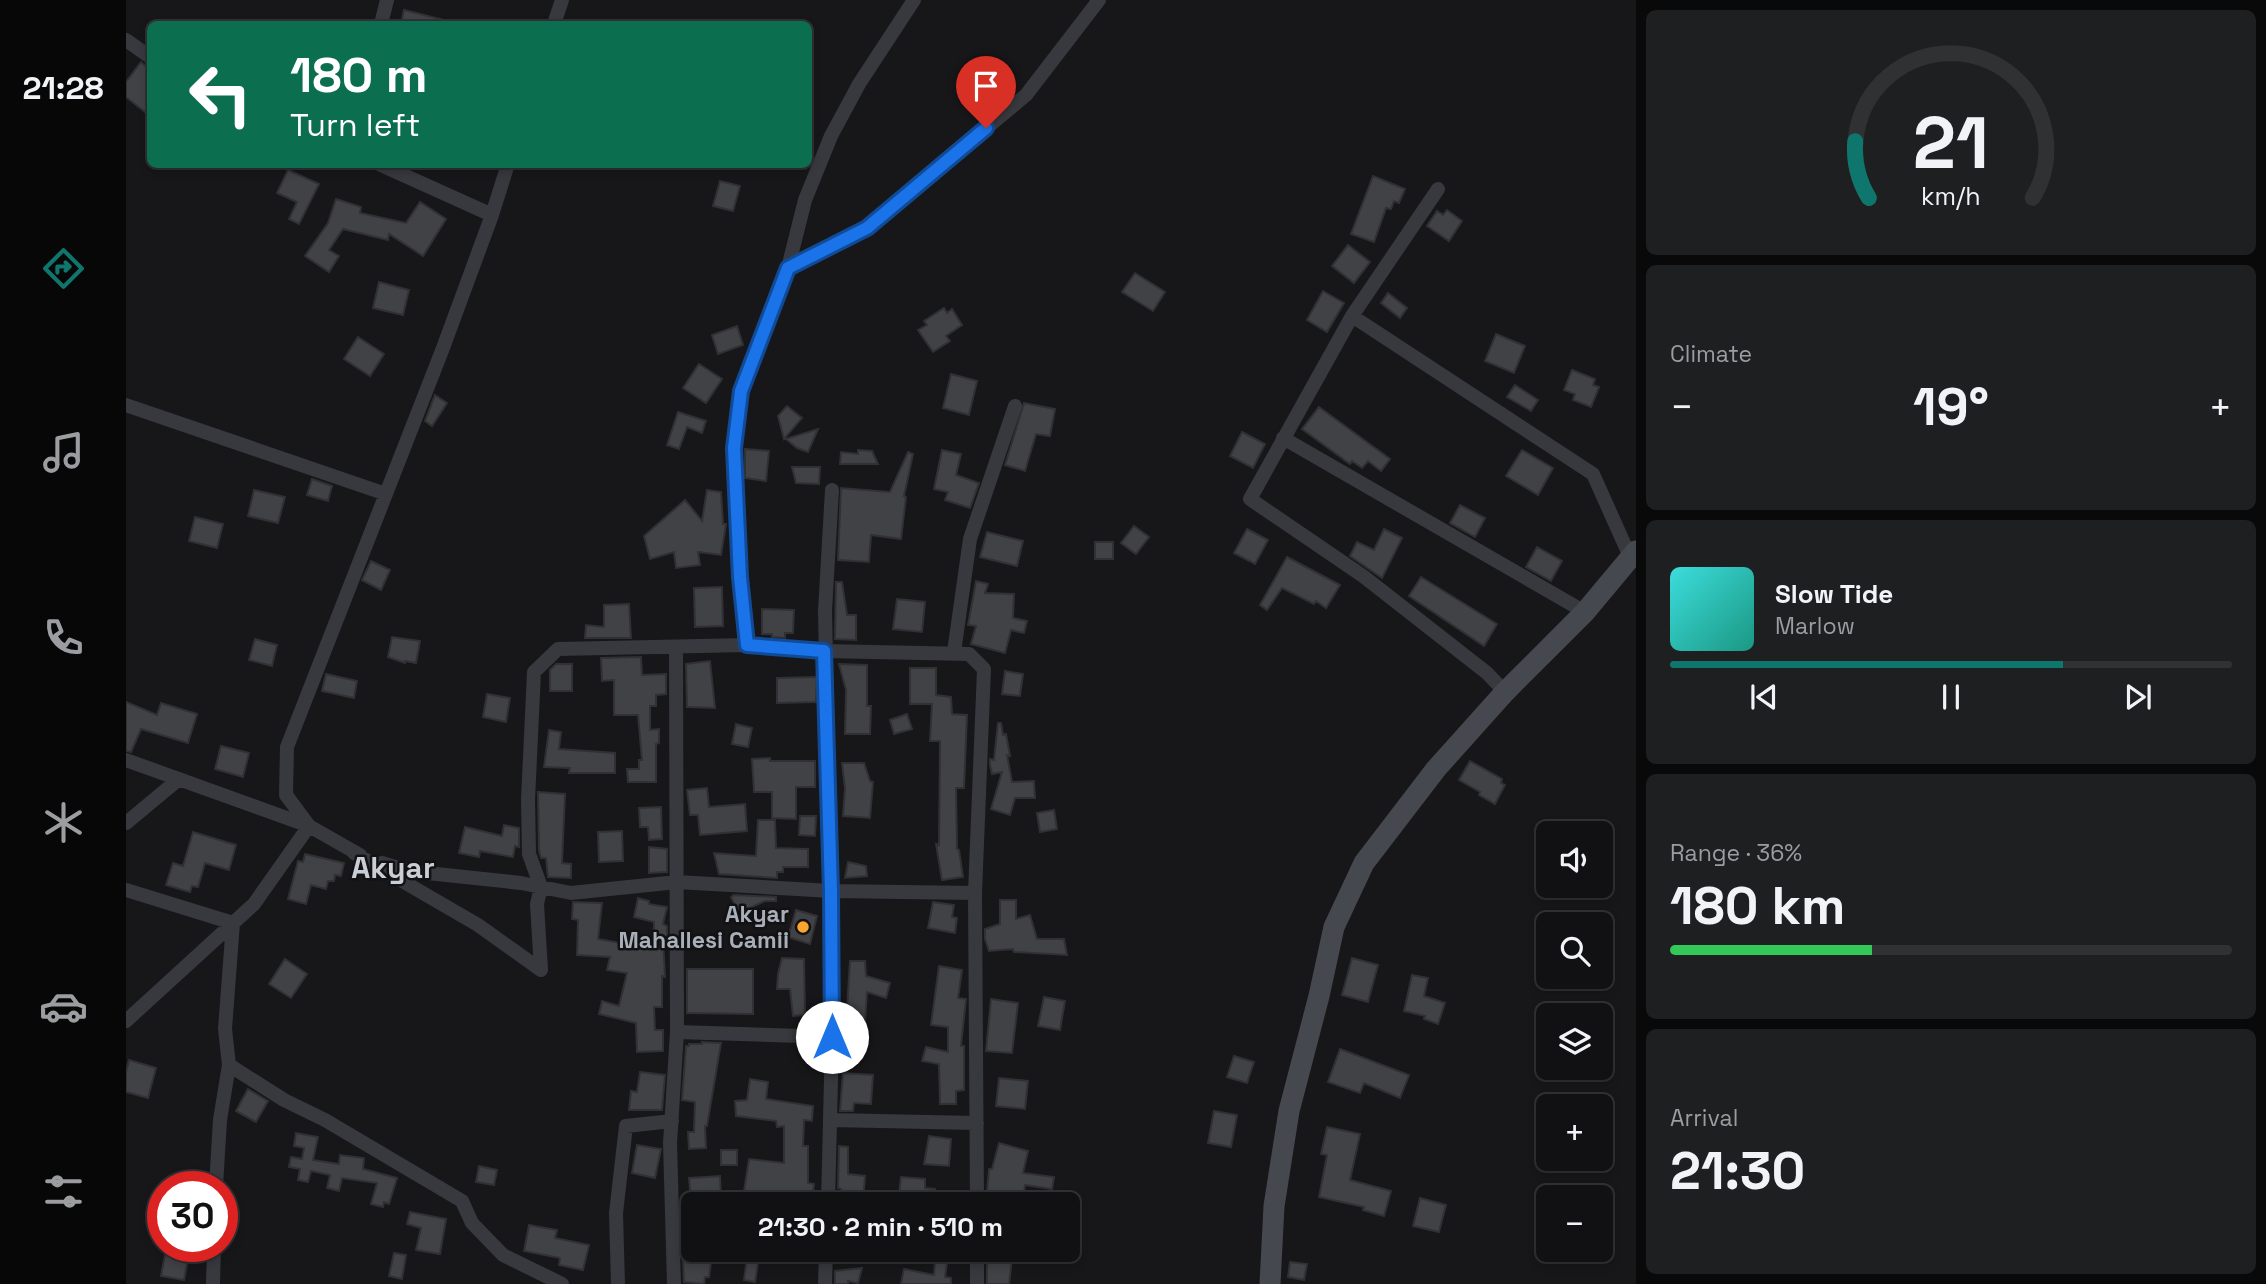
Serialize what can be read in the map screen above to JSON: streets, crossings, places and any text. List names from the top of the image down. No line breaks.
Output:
{"districts":["Akyar"],"places":["Akyar Mahallesi Camii"],"page":{"tabs":"21:28","turn":["180 m","Turn left"],"tile":["Climate",["Range · 36%","180 km"],["Arrival","21:30"]],"heat":["−","19°","+"],"song":["Slow Tide","Marlow"],"map_buttons":["+","−"],"limit":"30","trip":"21:30 · 2 min · 510 m","gauge":["21","km/h"]}}
